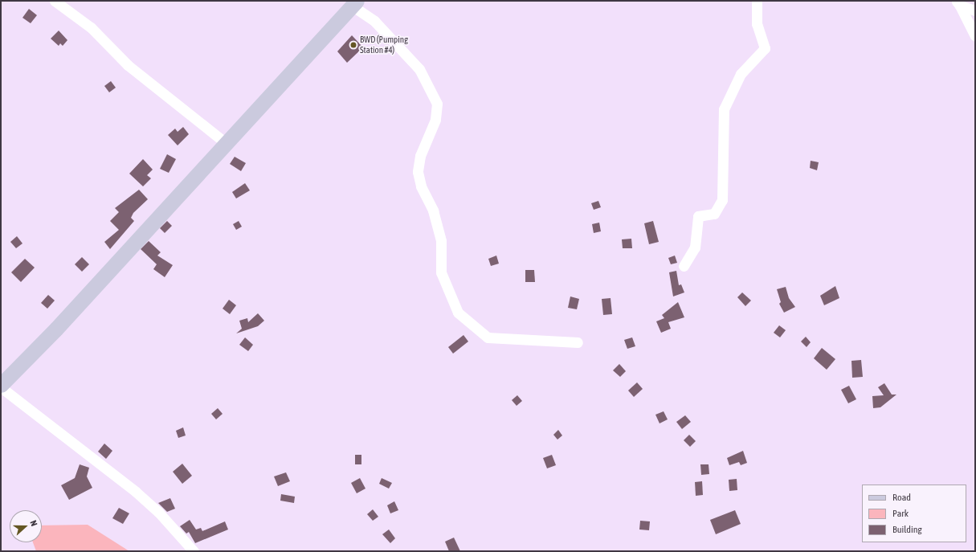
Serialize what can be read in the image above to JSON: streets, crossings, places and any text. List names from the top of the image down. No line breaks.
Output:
{"places":["BWD (Pumping Station #4)"],"legend":["Road","Park","Building"],"north":"right"}
